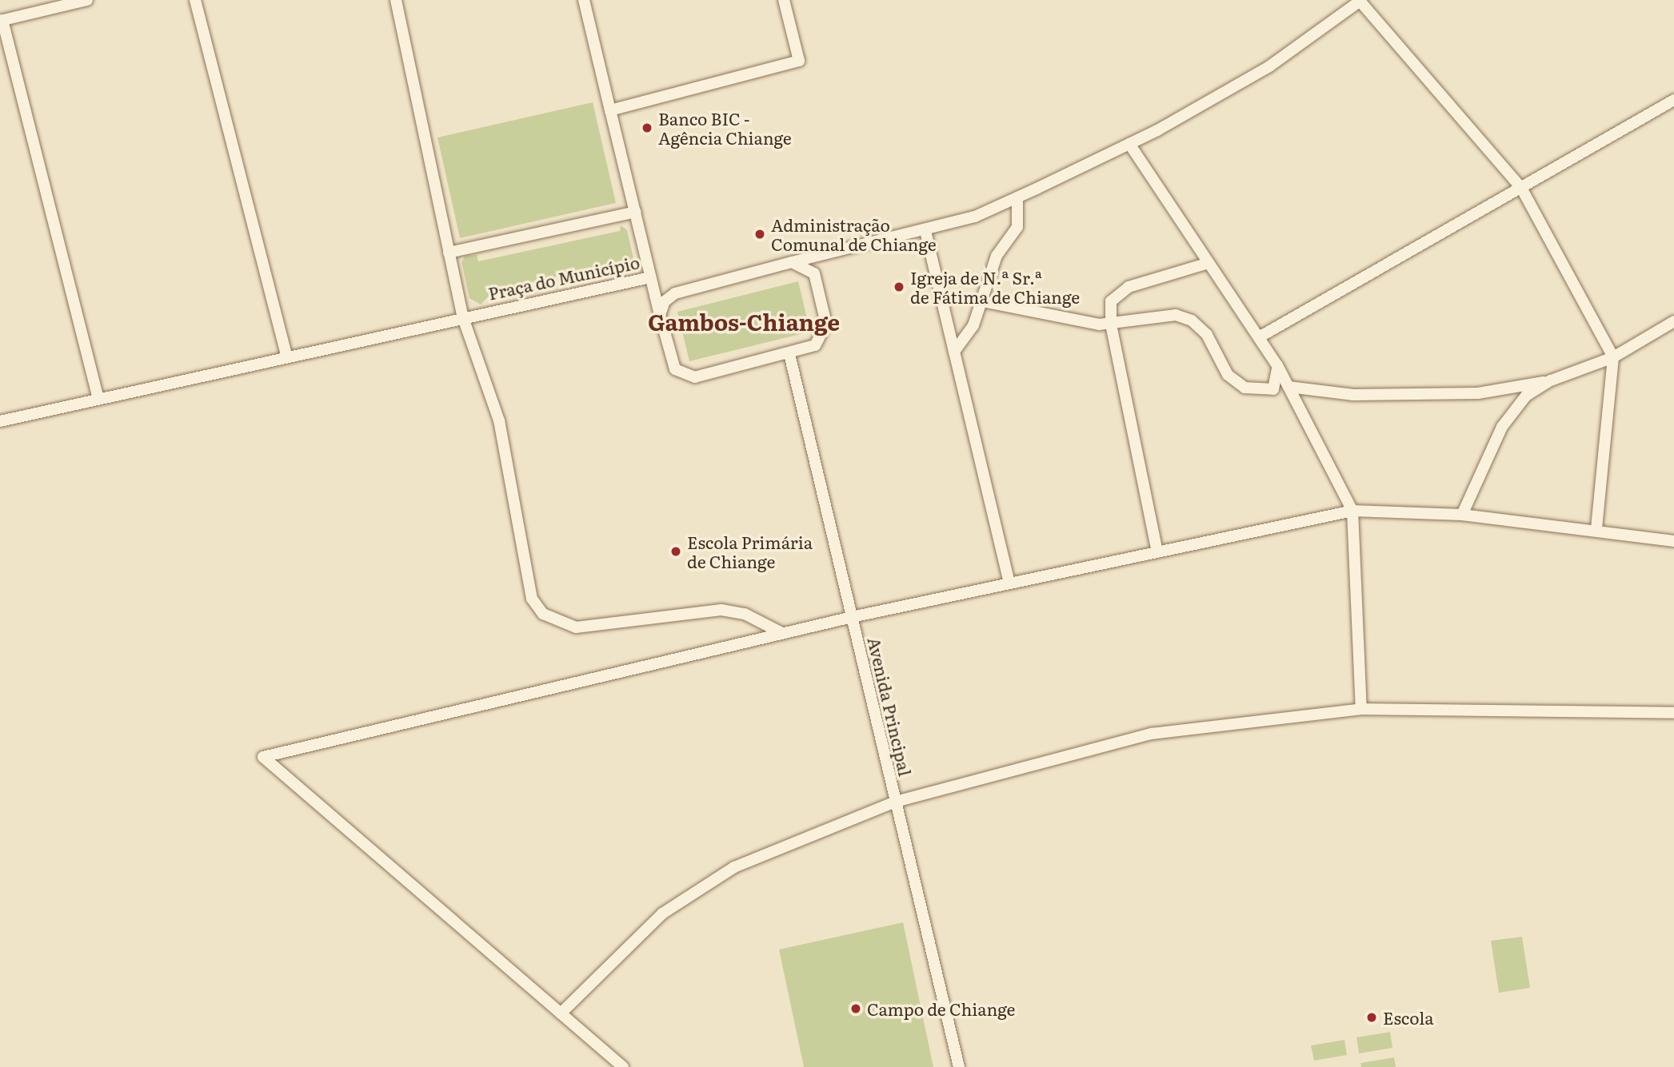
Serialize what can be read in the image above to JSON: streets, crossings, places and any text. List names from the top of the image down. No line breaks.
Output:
{"streets":{"street":["Praça do Município","Avenida Principal"]},"districts":["Gambos-Chiange"],"places":["Banco BIC - Agência Chiange","Administração Comunal de Chiange","Igreja de N.ª Sr.ª de Fátima de Chiange","Escola Primária de Chiange","Campo de Chiange","Escola"]}
